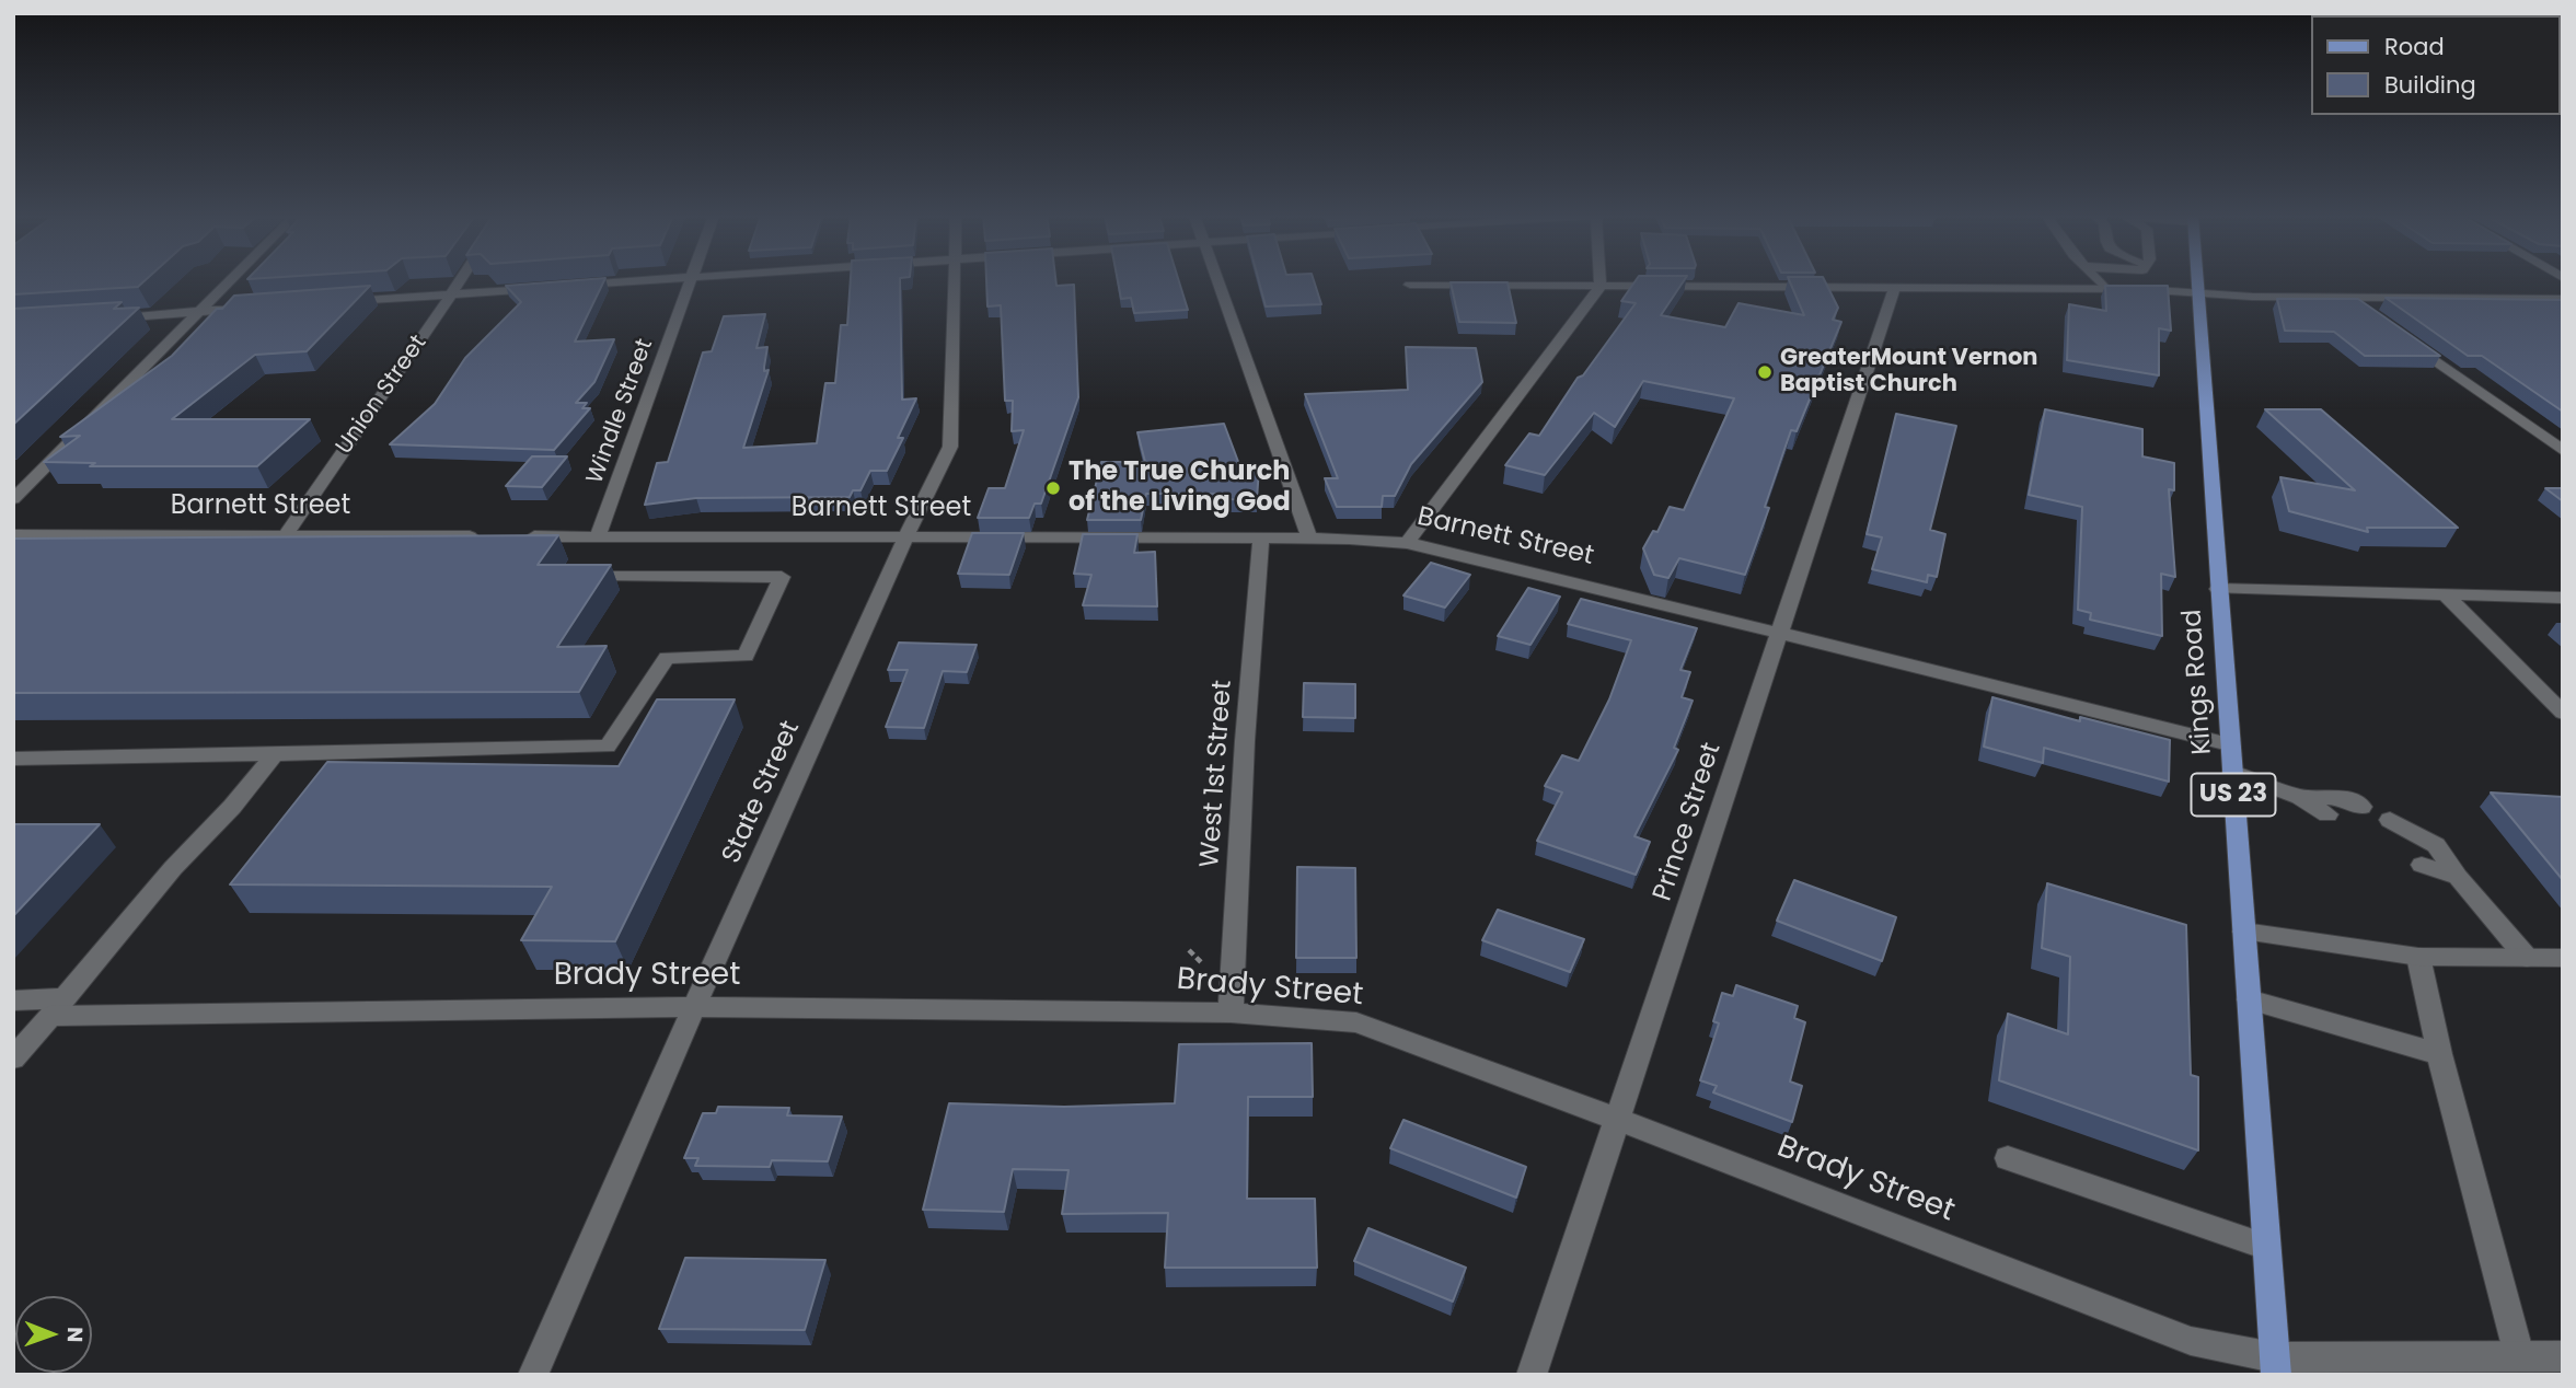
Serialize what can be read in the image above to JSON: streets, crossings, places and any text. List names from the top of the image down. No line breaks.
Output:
{"streets":{"main road":["Kings Road","US 23"],"street":["Union Street","Windle Street","Barnett Street","West 1st Street","State Street","Prince Street","Brady Street"]},"crossings":[["Union Street","Barnett Street"],["Windle Street","Barnett Street"],["Barnett Street","Kings Road"],["Barnett Street","West 1st Street"],["Barnett Street","State Street"],["Barnett Street","Prince Street"],["Kings Road","Brady Street"],["West 1st Street","Brady Street"],["State Street","Brady Street"],["Prince Street","Brady Street"]],"places":["GreaterMount Vernon Baptist Church","The True Church of the Living God"],"legend":["Road","Building"],"north":"right"}
